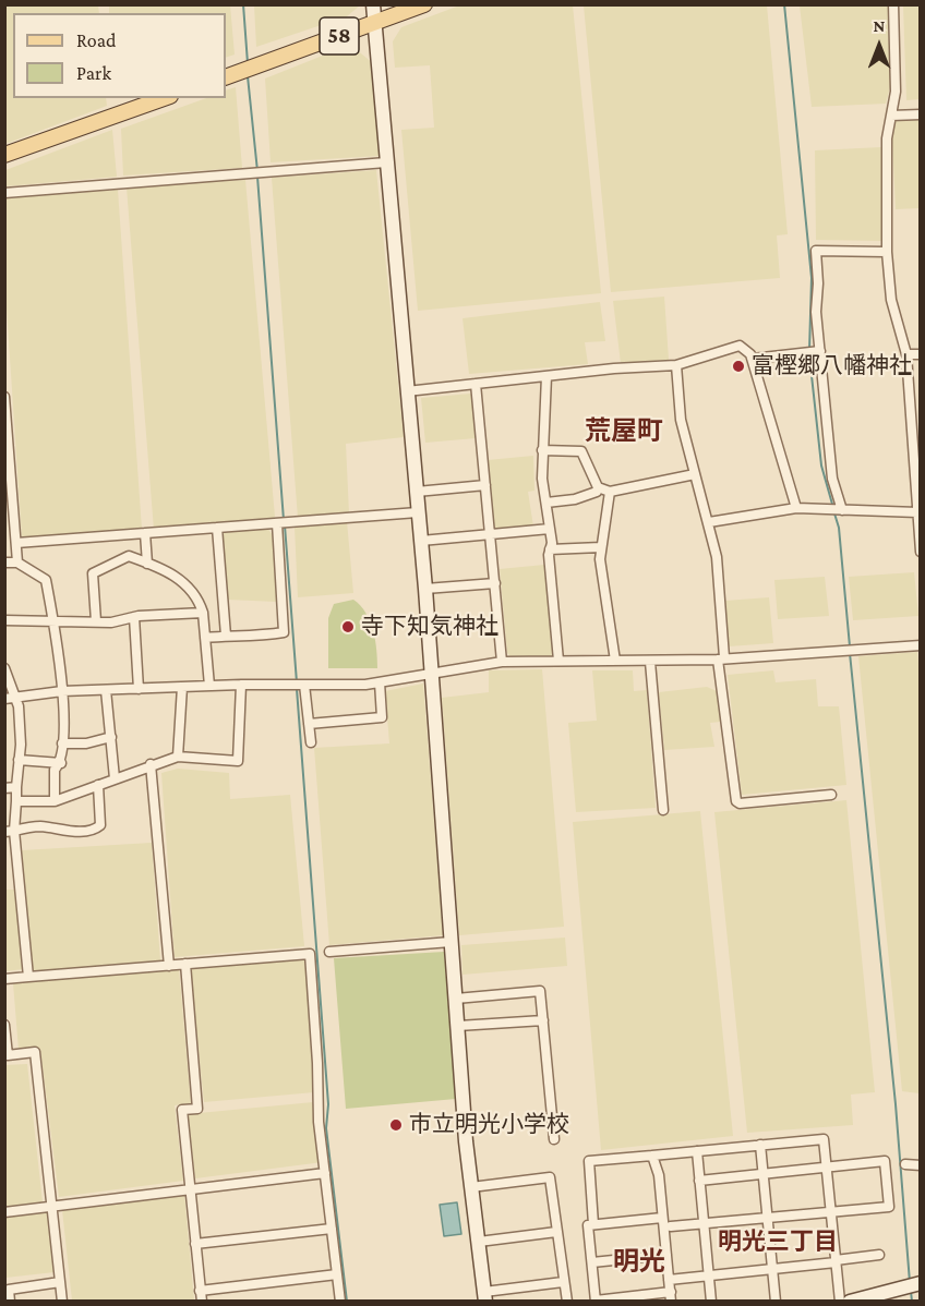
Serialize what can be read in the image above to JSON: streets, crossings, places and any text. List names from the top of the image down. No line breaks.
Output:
{"streets":{"main road":["58"]},"districts":["荒屋町","明光三丁目","明光"],"places":["富樫郷八幡神社","寺下知気神社","市立明光小学校"],"legend":["Road","Park"],"north":"top"}
